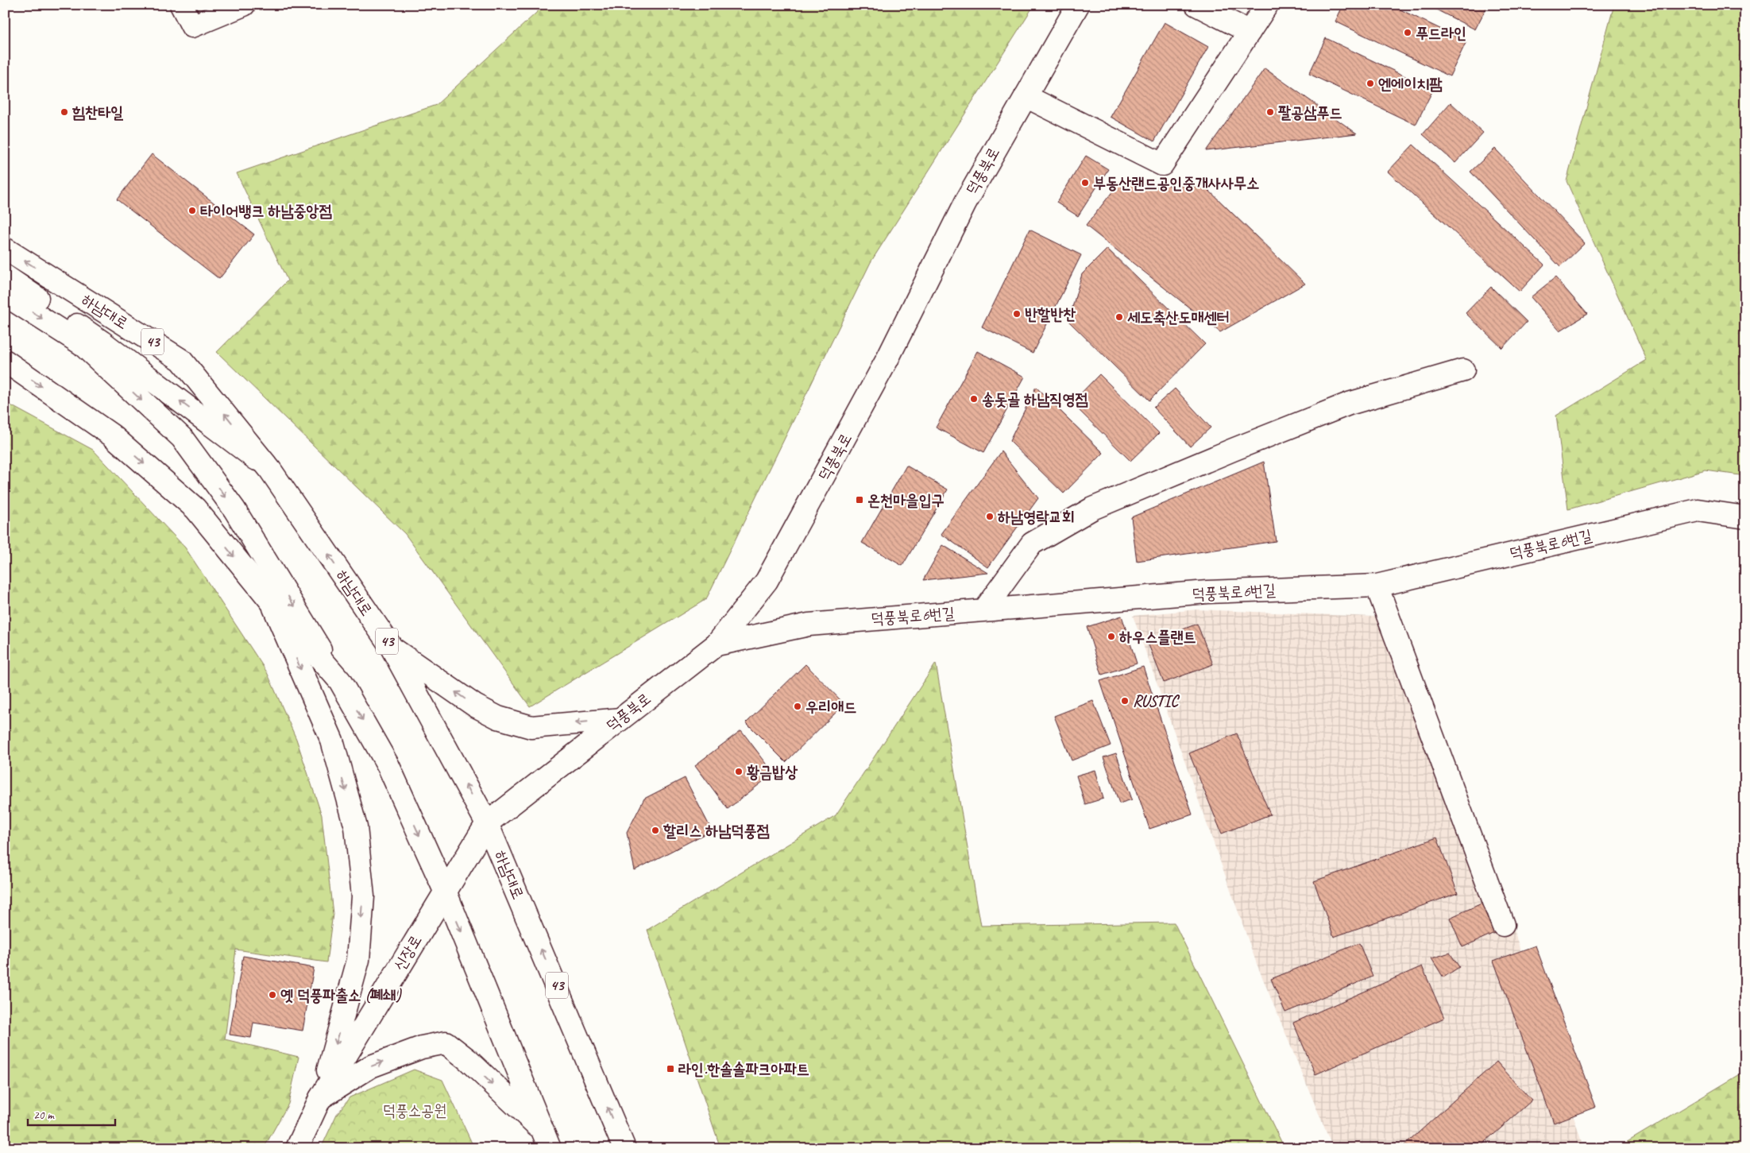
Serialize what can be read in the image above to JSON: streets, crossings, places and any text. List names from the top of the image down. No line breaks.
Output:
{"streets":{"street":["덕풍북로","하남대로","43","덕풍북로6번길","신장로"]},"crossings":[["덕풍북로","하남대로"],["덕풍북로","덕풍북로6번길"],["덕풍북로","신장로"],["하남대로","신장로"]],"parks":["덕풍소공원"],"places":{"other":["푸드라인","엔에이치팜","힘찬타일","팔공삼푸드","부동산랜드공인중개사사무소","타이어뱅크 하남중앙점","반할반찬","세도축산도매센터","송돗골 하남직영점","하남영락교회","하우스플랜트","RUSTIC","우리애드","황금밥상","할리스 하남덕풍점","옛 덕풍파출소 (폐쇄)"],"transit":["온천마을입구","라인.한솔솔파크아파트"]},"scale_bar":"20 m"}
